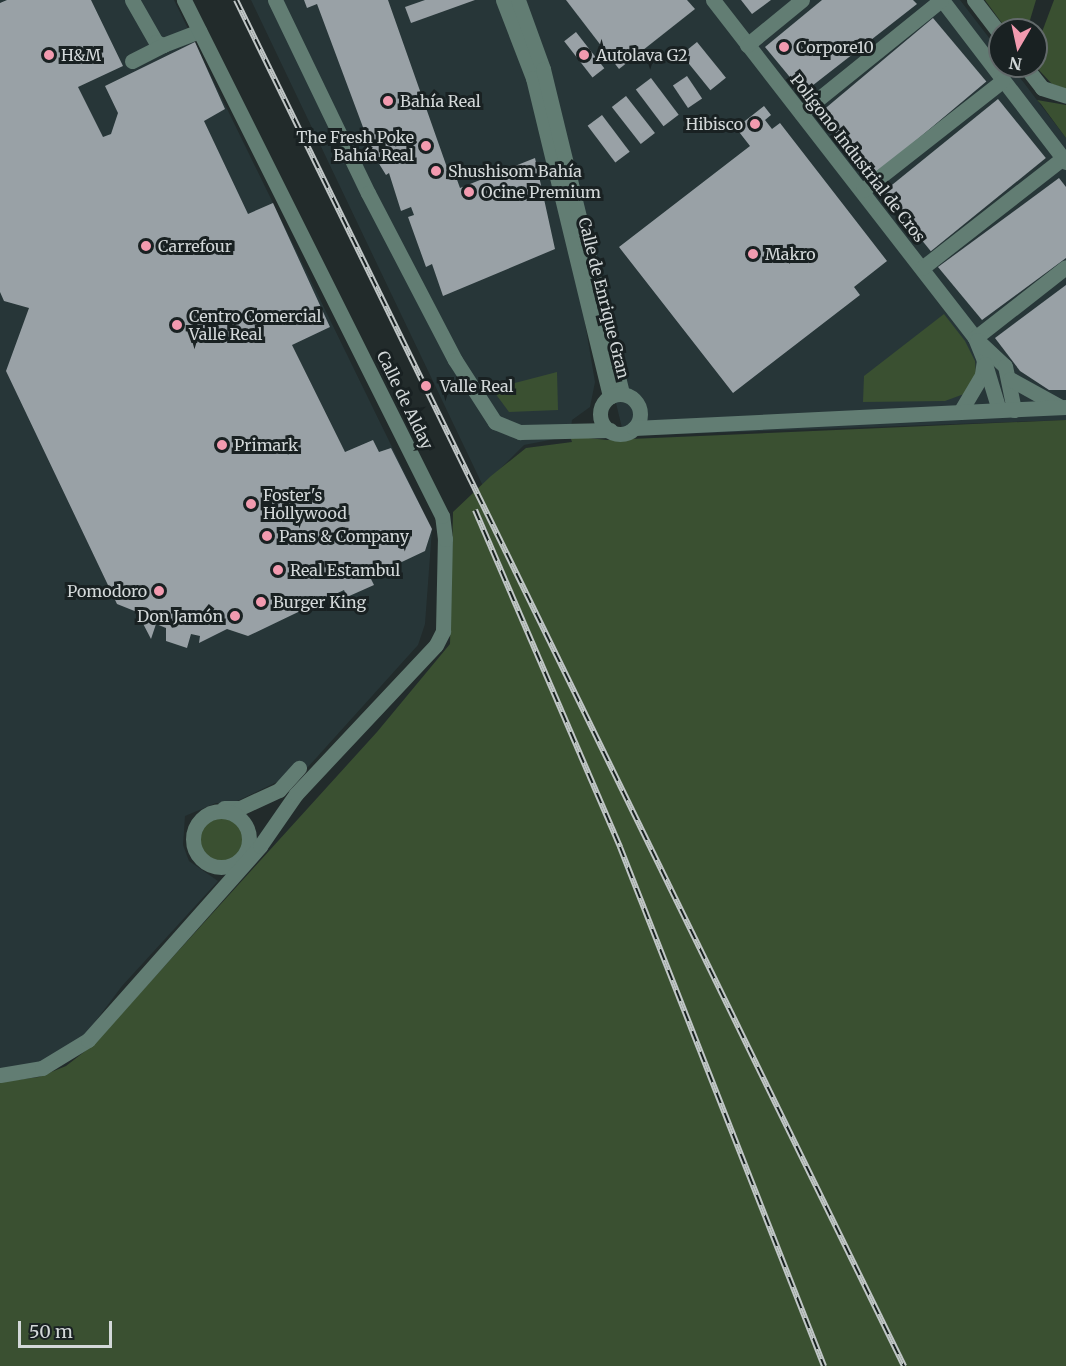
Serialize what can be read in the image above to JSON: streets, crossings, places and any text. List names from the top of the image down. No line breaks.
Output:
{"streets":{"street":["Polígono Industrial de Cros","Calle de Enrique Gran","Calle de Alday"]},"places":["Corpore10","H&M","Autolava G2","Bahía Real","Hibisco","The Fresh Poke Bahía Real","Shushisom Bahía","Ocine Premium","Carrefour","Makro","Centro Comercial Valle Real","Valle Real","Primark","Foster's Hollywood","Pans & Company","Real Estambul","Pomodoro","Burger King","Don Jamón"],"scale_bar":"50 m","north":"bottom"}
